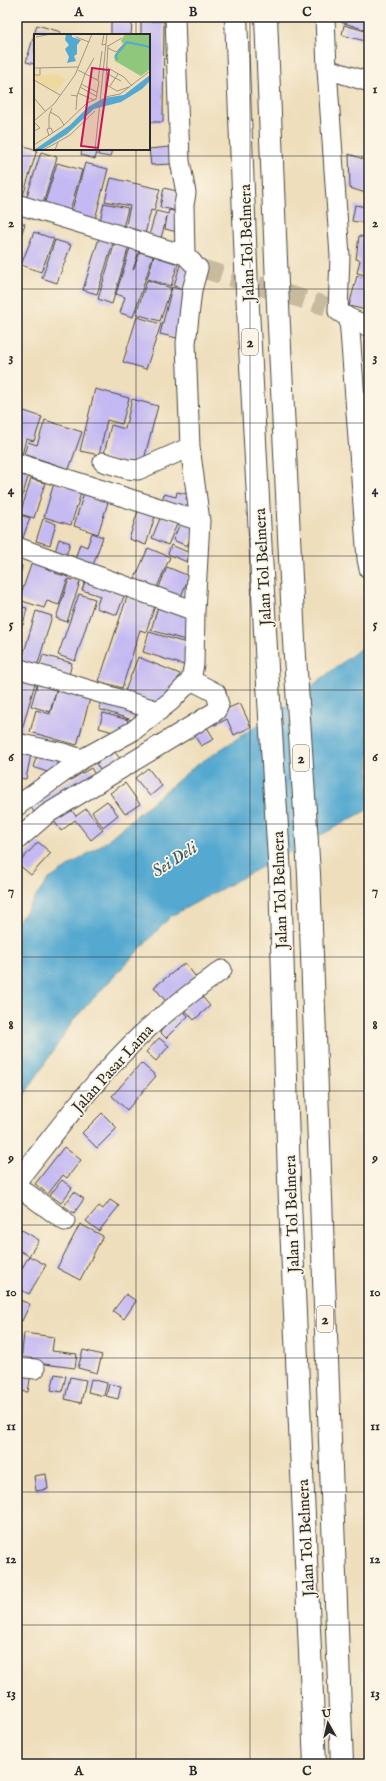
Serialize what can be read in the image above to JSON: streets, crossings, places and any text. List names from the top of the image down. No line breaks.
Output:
{"streets":{"highway":["Jalan Tol Belmera","2"],"street":["Jalan Pasar Lama"]},"water":["Sei Deli"],"north":"top","grid":{"columns":["A","B","C"],"rows":["1","2","3","4","5","6","7","8","9","10","11","12","13"]}}
